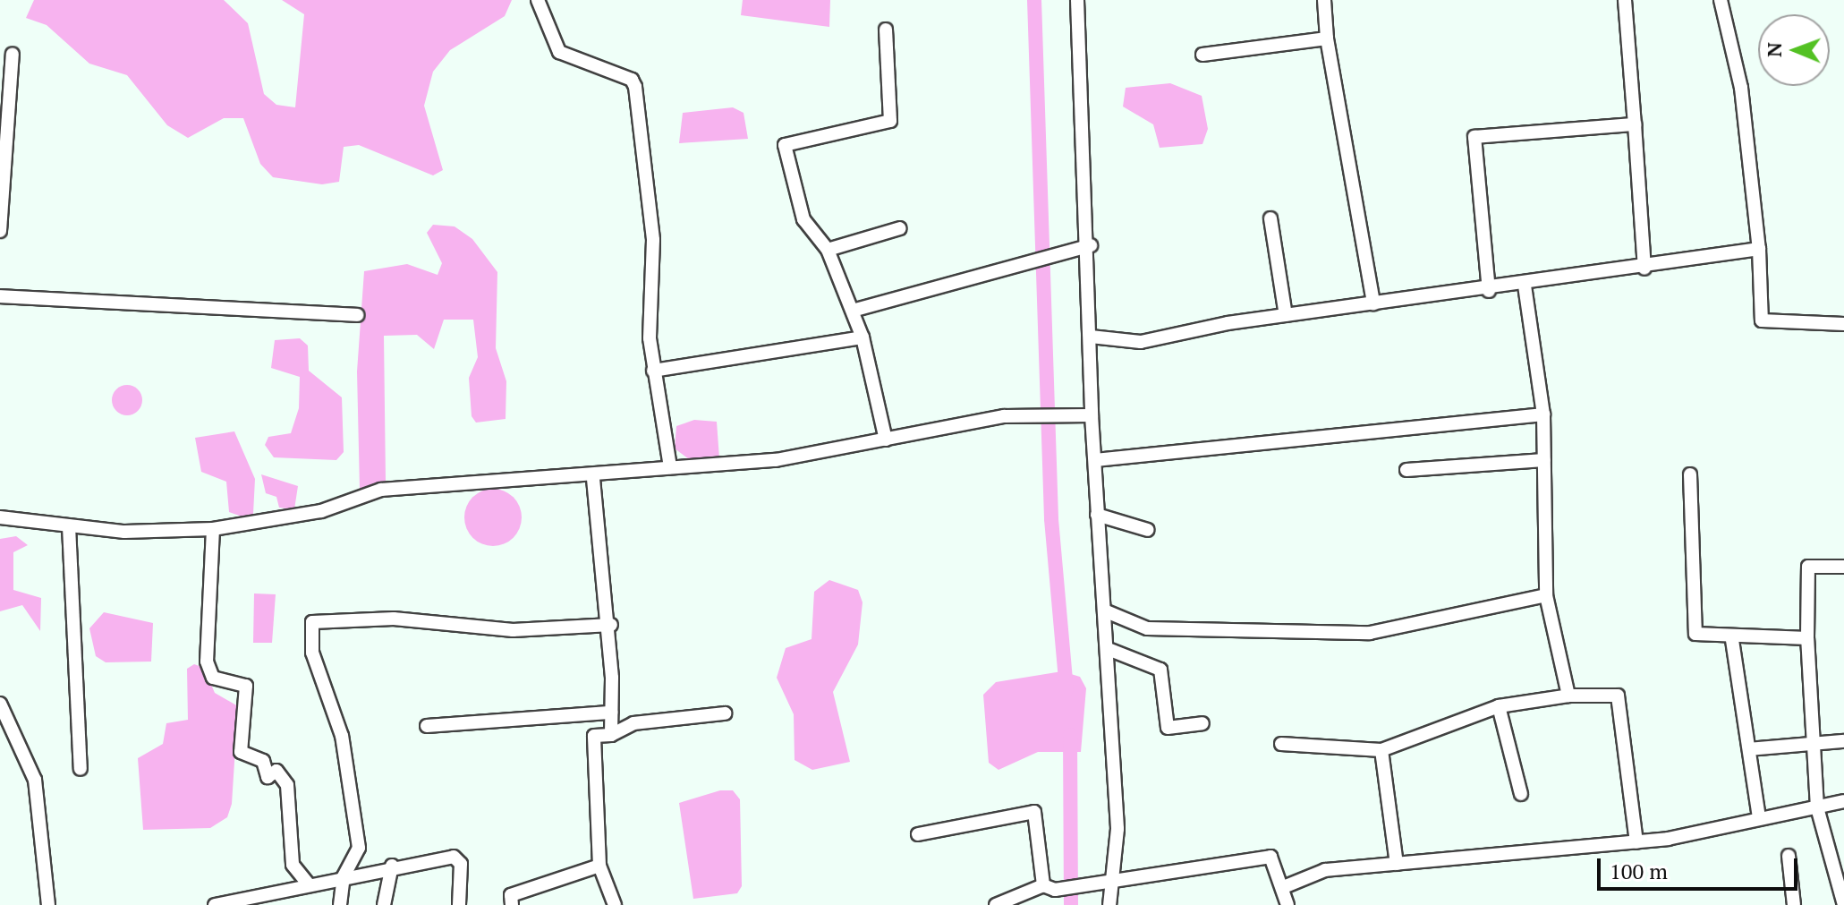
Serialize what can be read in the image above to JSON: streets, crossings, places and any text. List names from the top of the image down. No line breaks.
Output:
{"scale_bar":"100 m","north":"left"}
